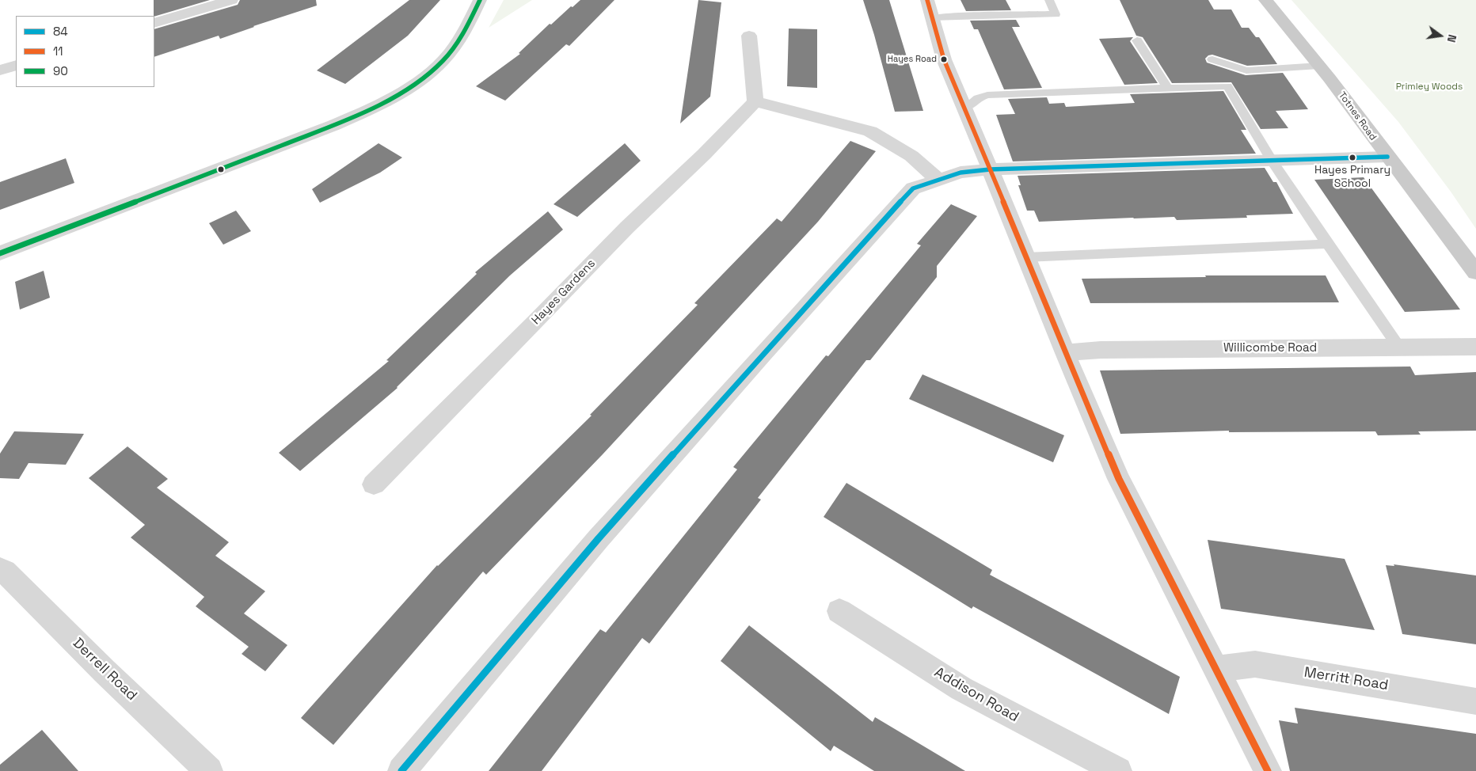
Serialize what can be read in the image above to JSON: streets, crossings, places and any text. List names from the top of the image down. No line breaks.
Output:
{"streets":{"main road":["Totnes Road"],"street":["Hayes Gardens","Willicombe Road","Derrell Road","Merritt Road","Addison Road"]},"parks":["Primley Woods"],"places":["Hayes Road","Hayes Primary School"],"lines":["transit line 11","transit line 90","transit line 84"],"legend":["84","11","90"],"north":"right"}
